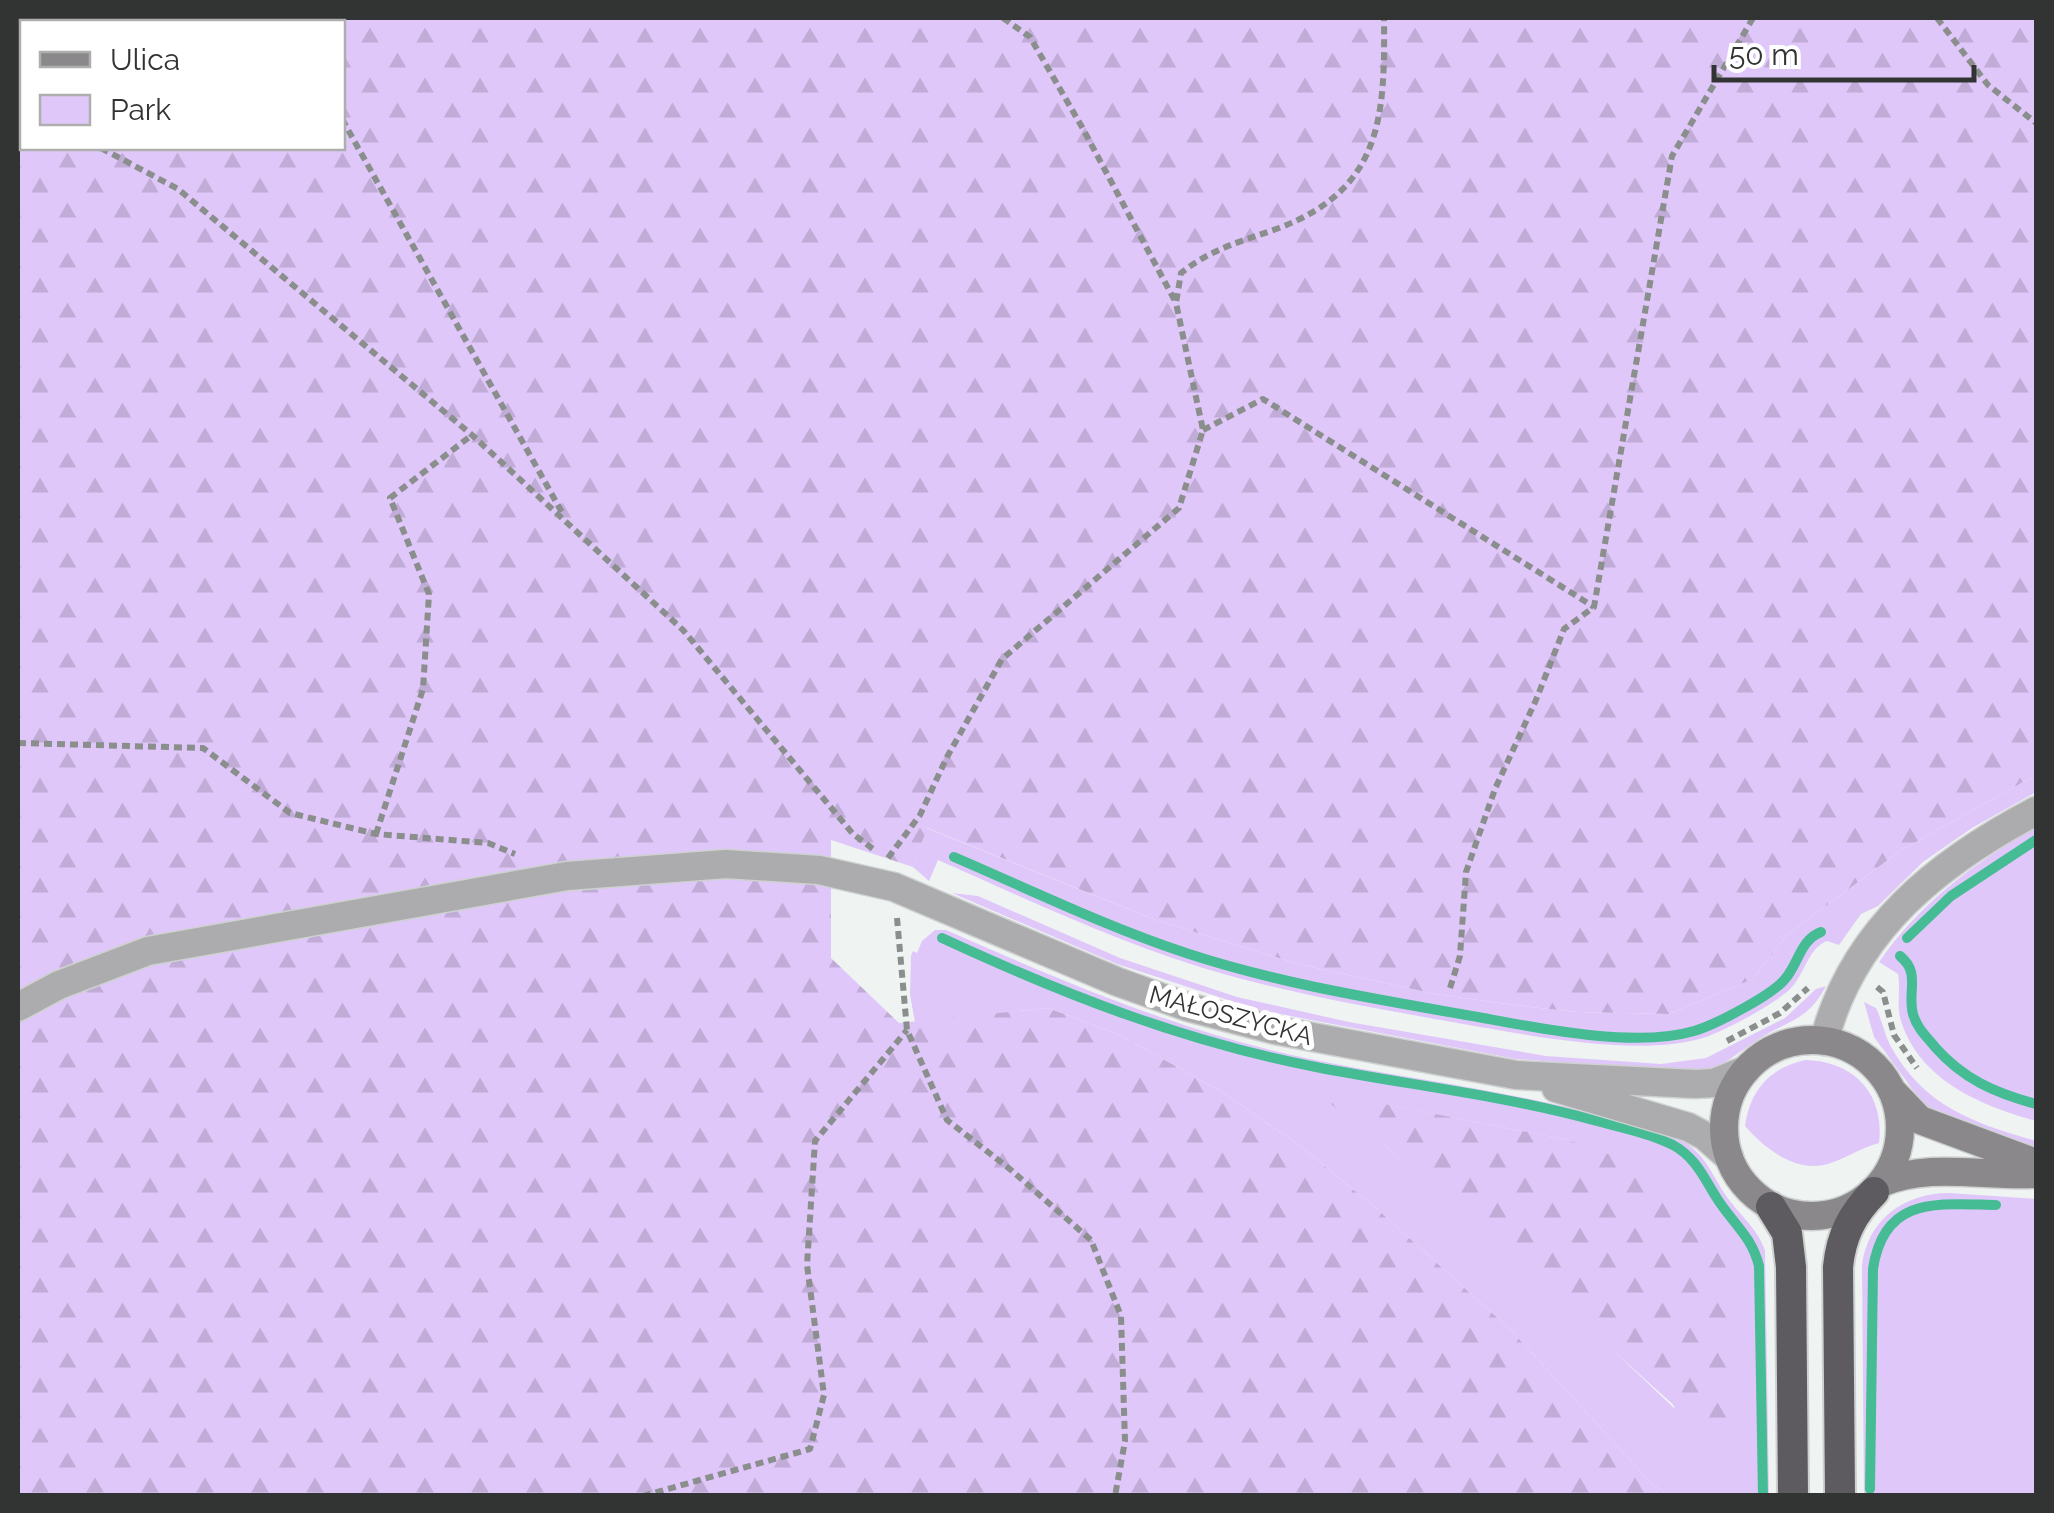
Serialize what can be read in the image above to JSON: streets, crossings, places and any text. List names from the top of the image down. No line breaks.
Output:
{"streets":{"street":["MAŁOSZYCKA"]},"legend":["Ulica","Park"],"scale_bar":"50 m"}
